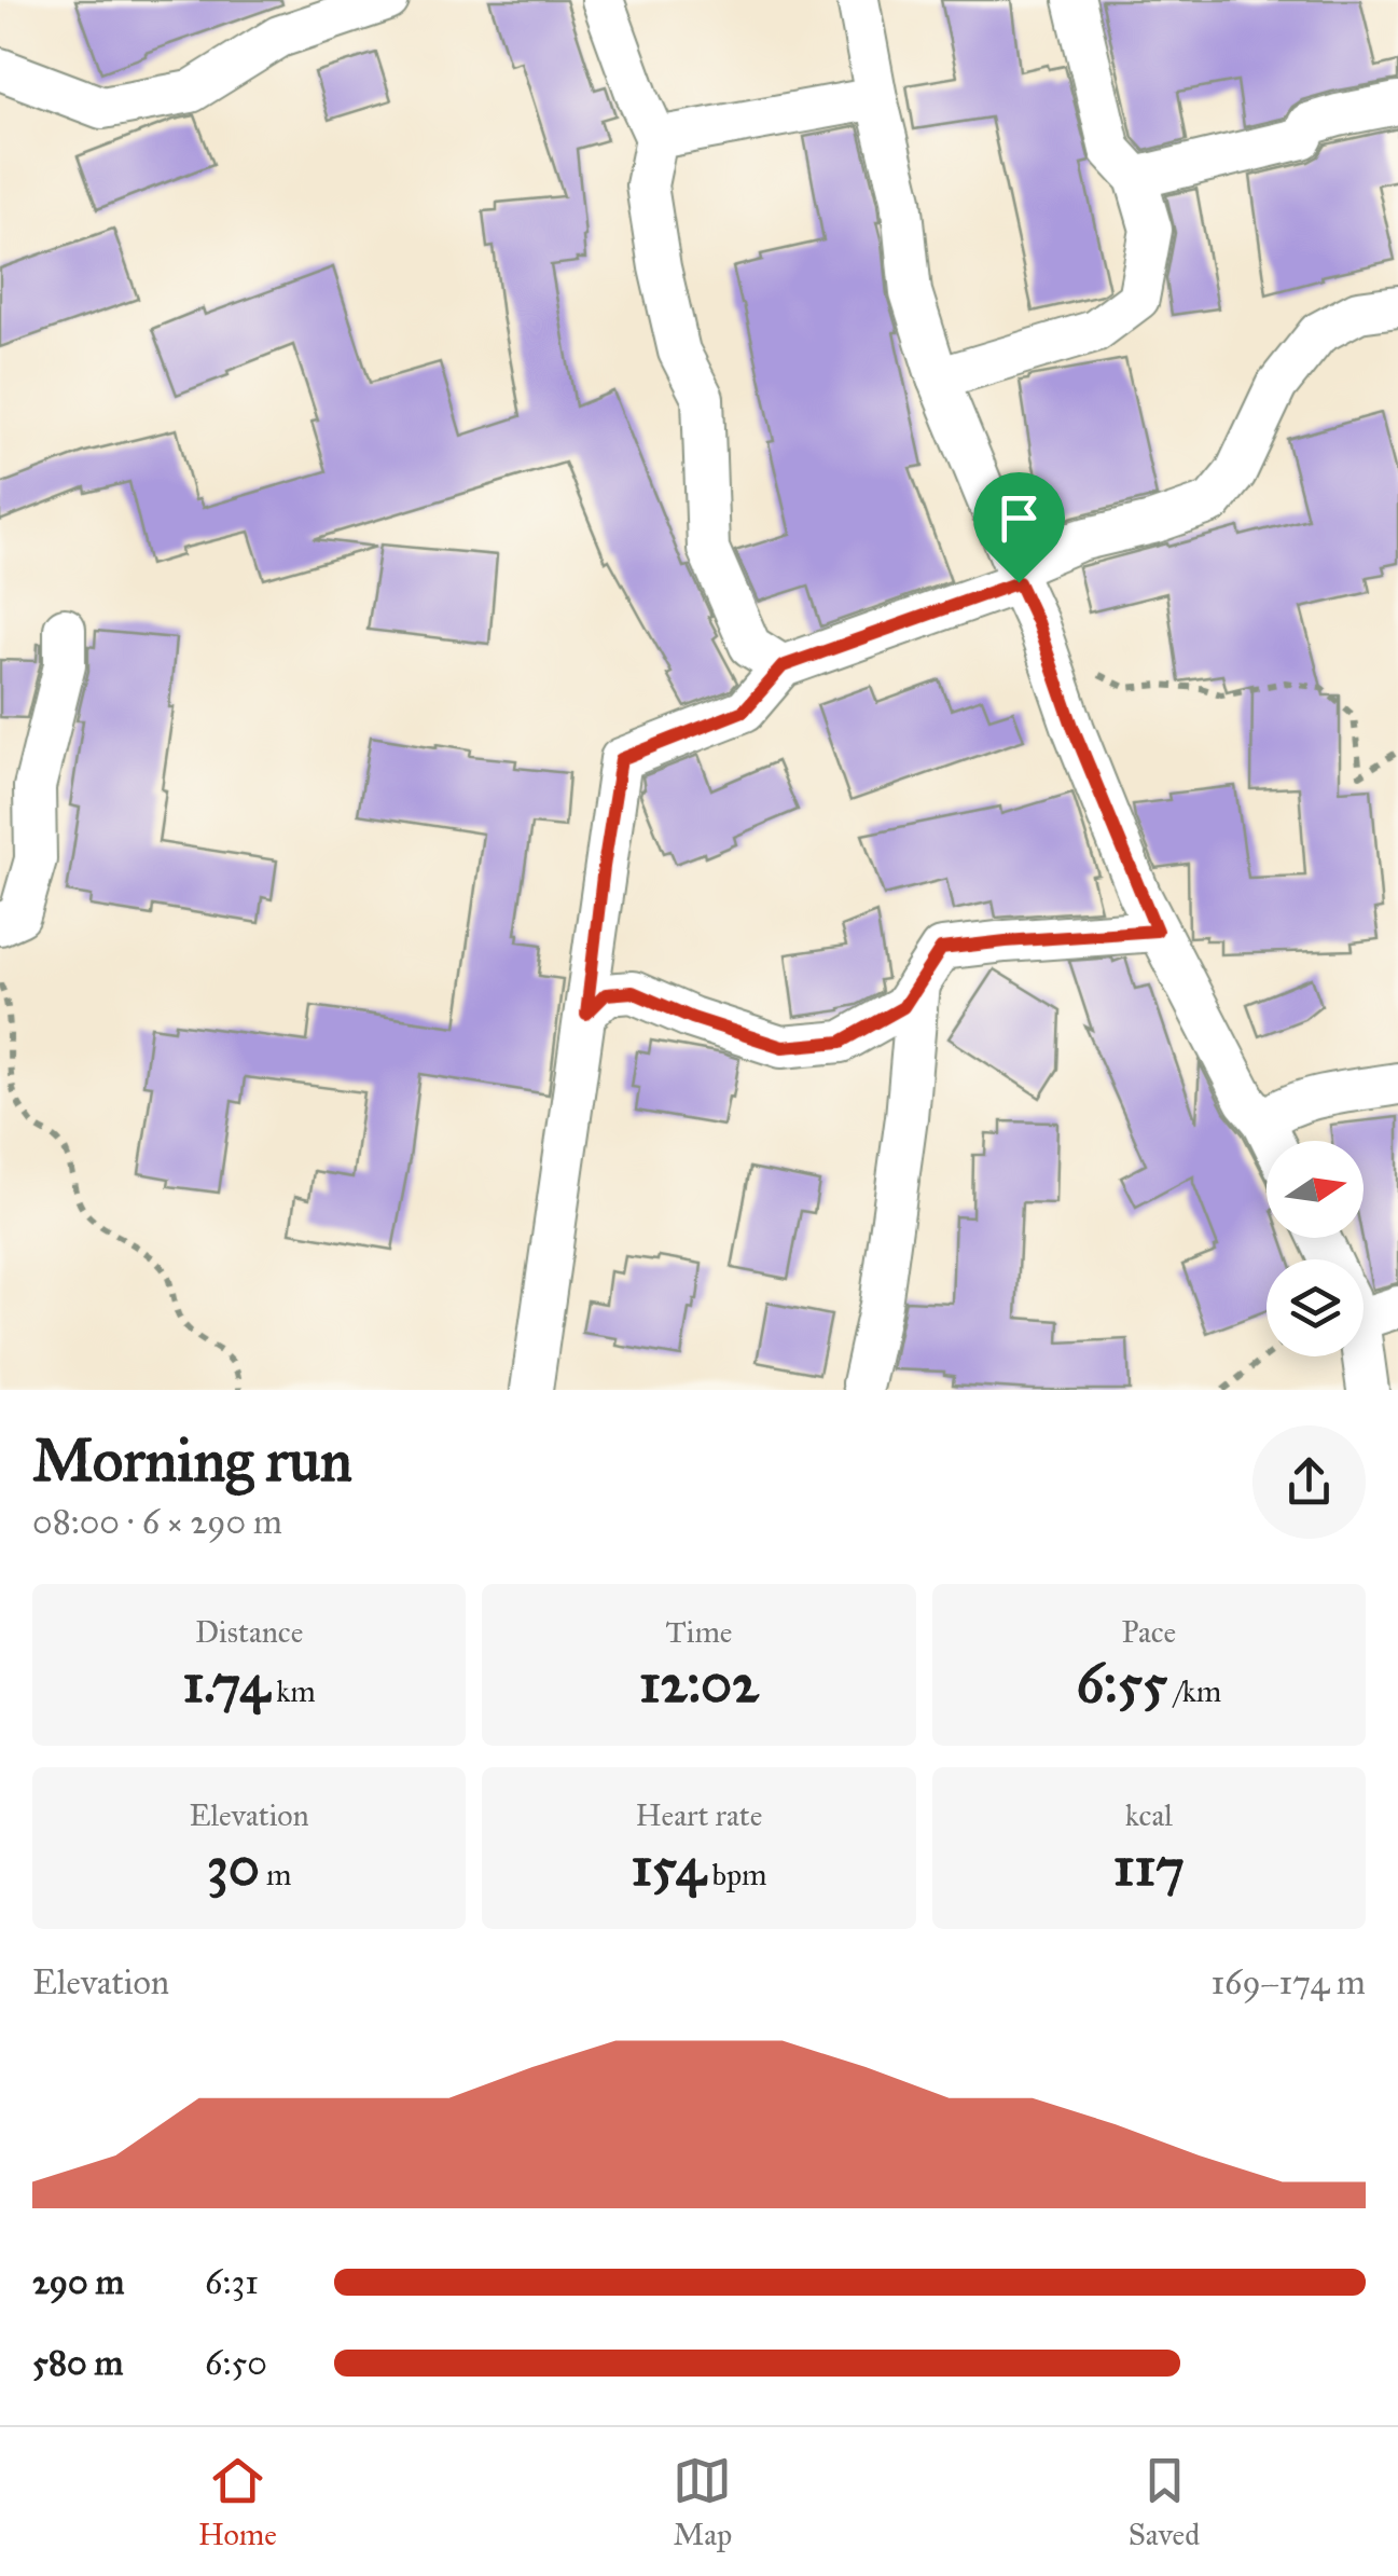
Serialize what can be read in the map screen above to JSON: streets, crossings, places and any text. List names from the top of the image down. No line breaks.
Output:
{"north":"right","page":{"heading":["Morning run","08:00 · 6 × 290 m"],"stats":[["Distance","1.74 km"],["Time","12:02"],["Pace","6:55 /km"],["Elevation","30 m"],["Heart rate","154 bpm"],["kcal","117"]],"chart":["Elevation","169–174 m"],"list":[{"name":"290 m","note":"6:31"},{"name":"580 m","note":"6:50"}],"tabs":["Home","Map","Saved"]}}
